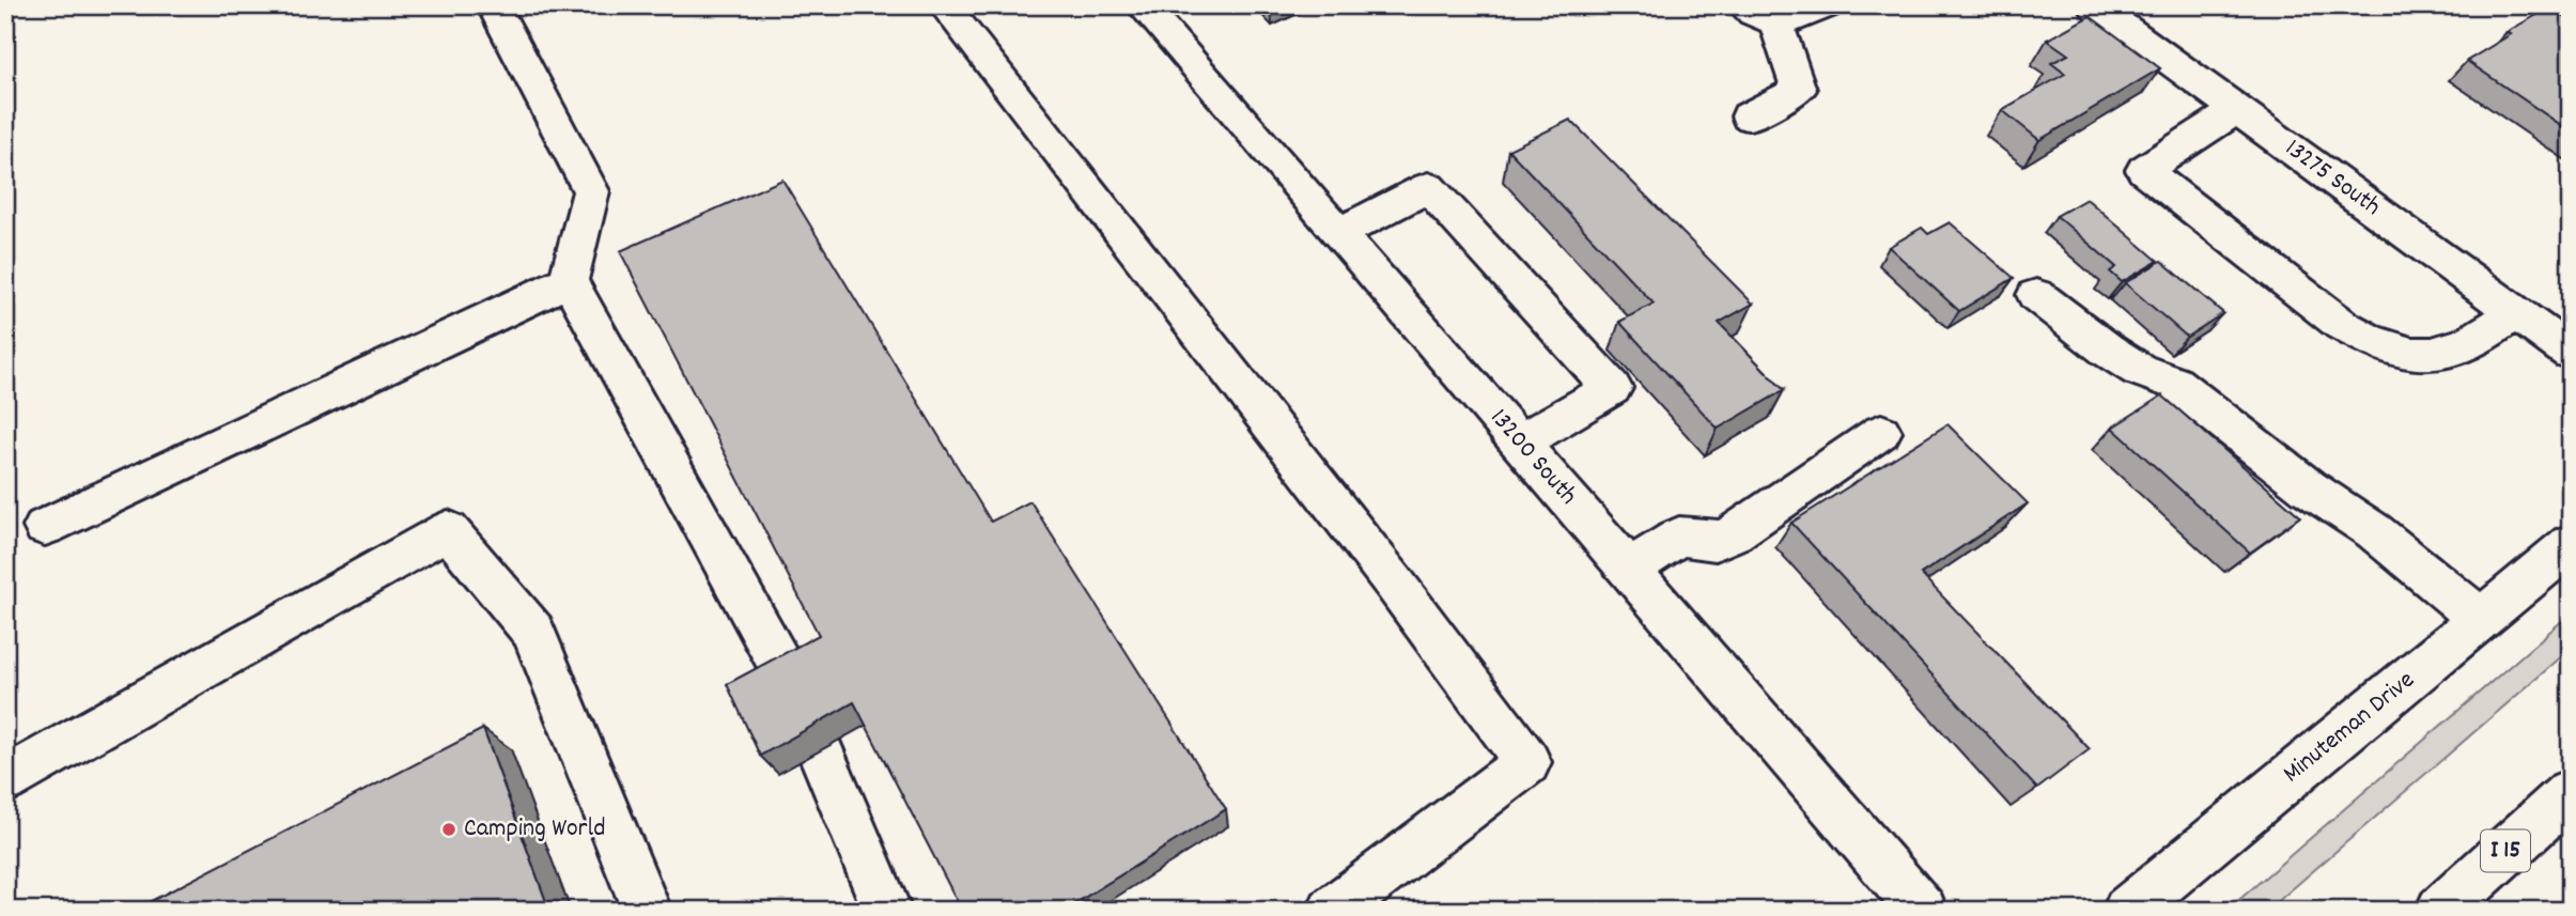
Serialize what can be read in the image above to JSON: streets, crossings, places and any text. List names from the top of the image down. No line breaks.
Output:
{"streets":{"main road":["13275 South","13200 South","Minuteman Drive","I 15"]},"places":["Camping World"]}
